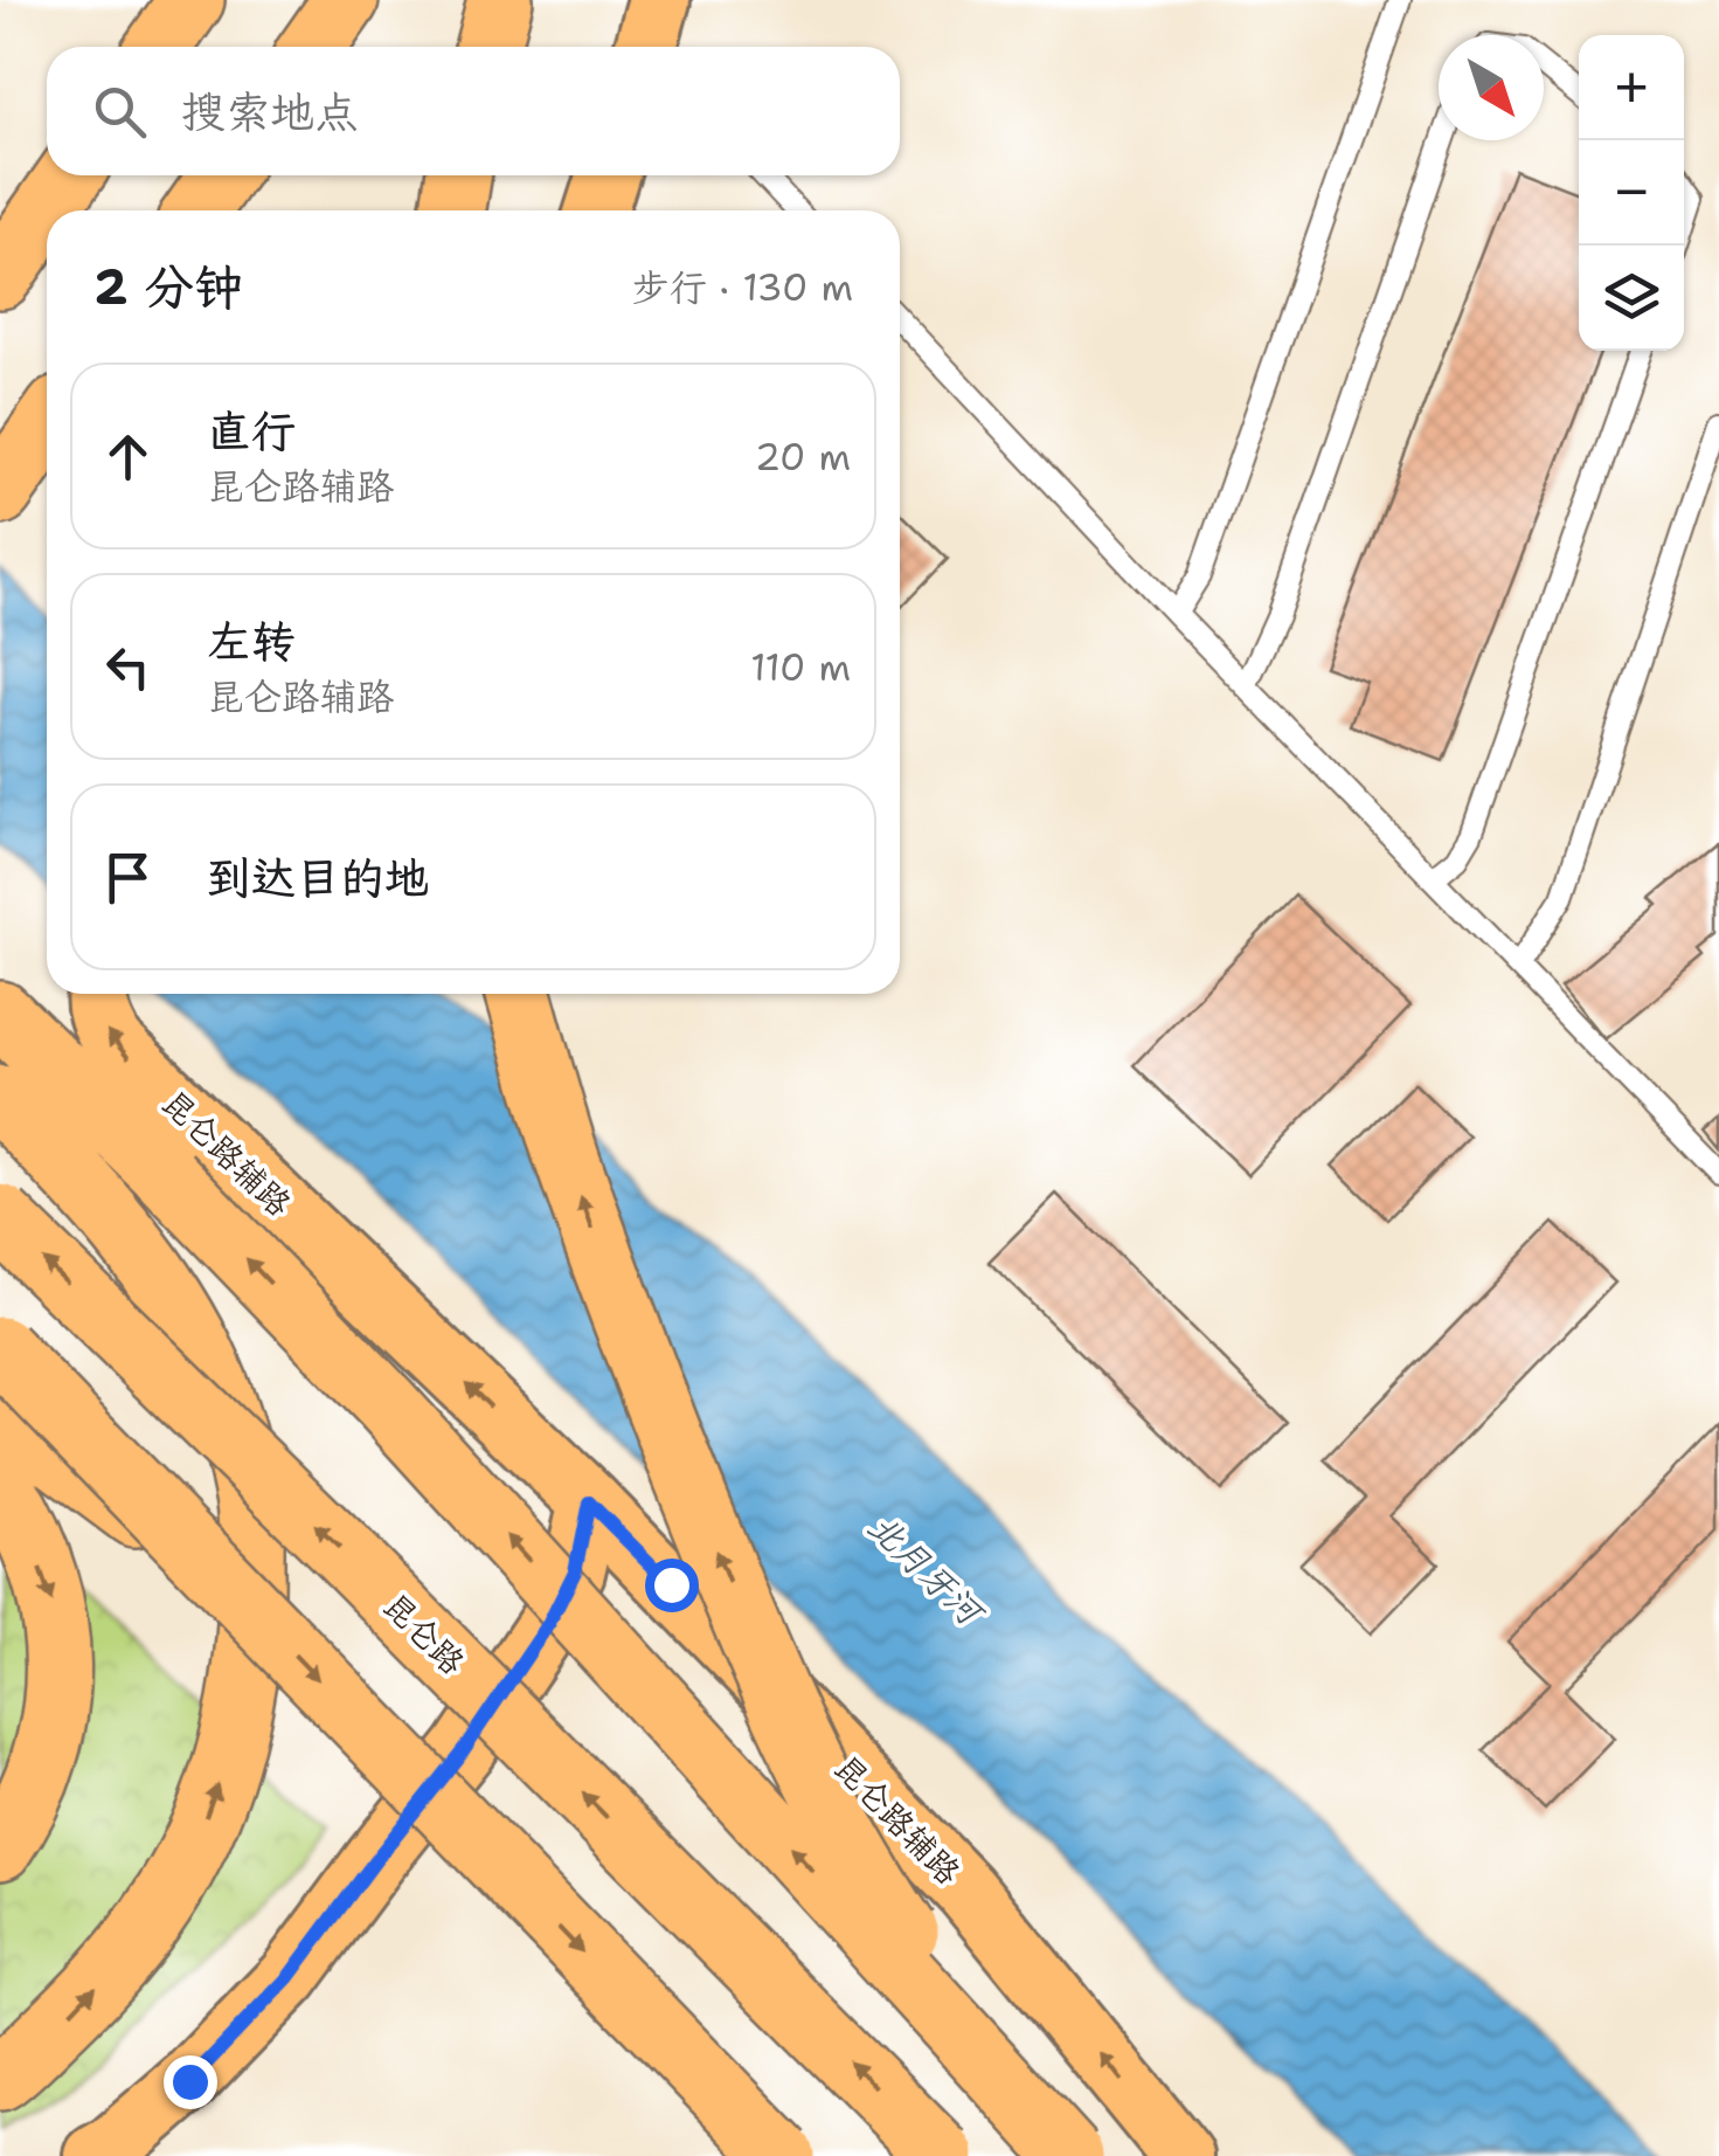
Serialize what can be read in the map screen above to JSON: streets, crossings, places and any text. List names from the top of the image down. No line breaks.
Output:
{"streets":{"highway":["昆仑路"],"main road":["昆仑路辅路"]},"one_way":["昆仑路辅路"],"water":["北月牙河"],"north":"bottom right","page":{"map_buttons":["+","−"],"search":"搜索地点","heading":["2 分钟","步行 · 130 m"],"list":[["直行","昆仑路辅路","20 m"],["左转","昆仑路辅路","110 m"],"到达目的地"]}}
